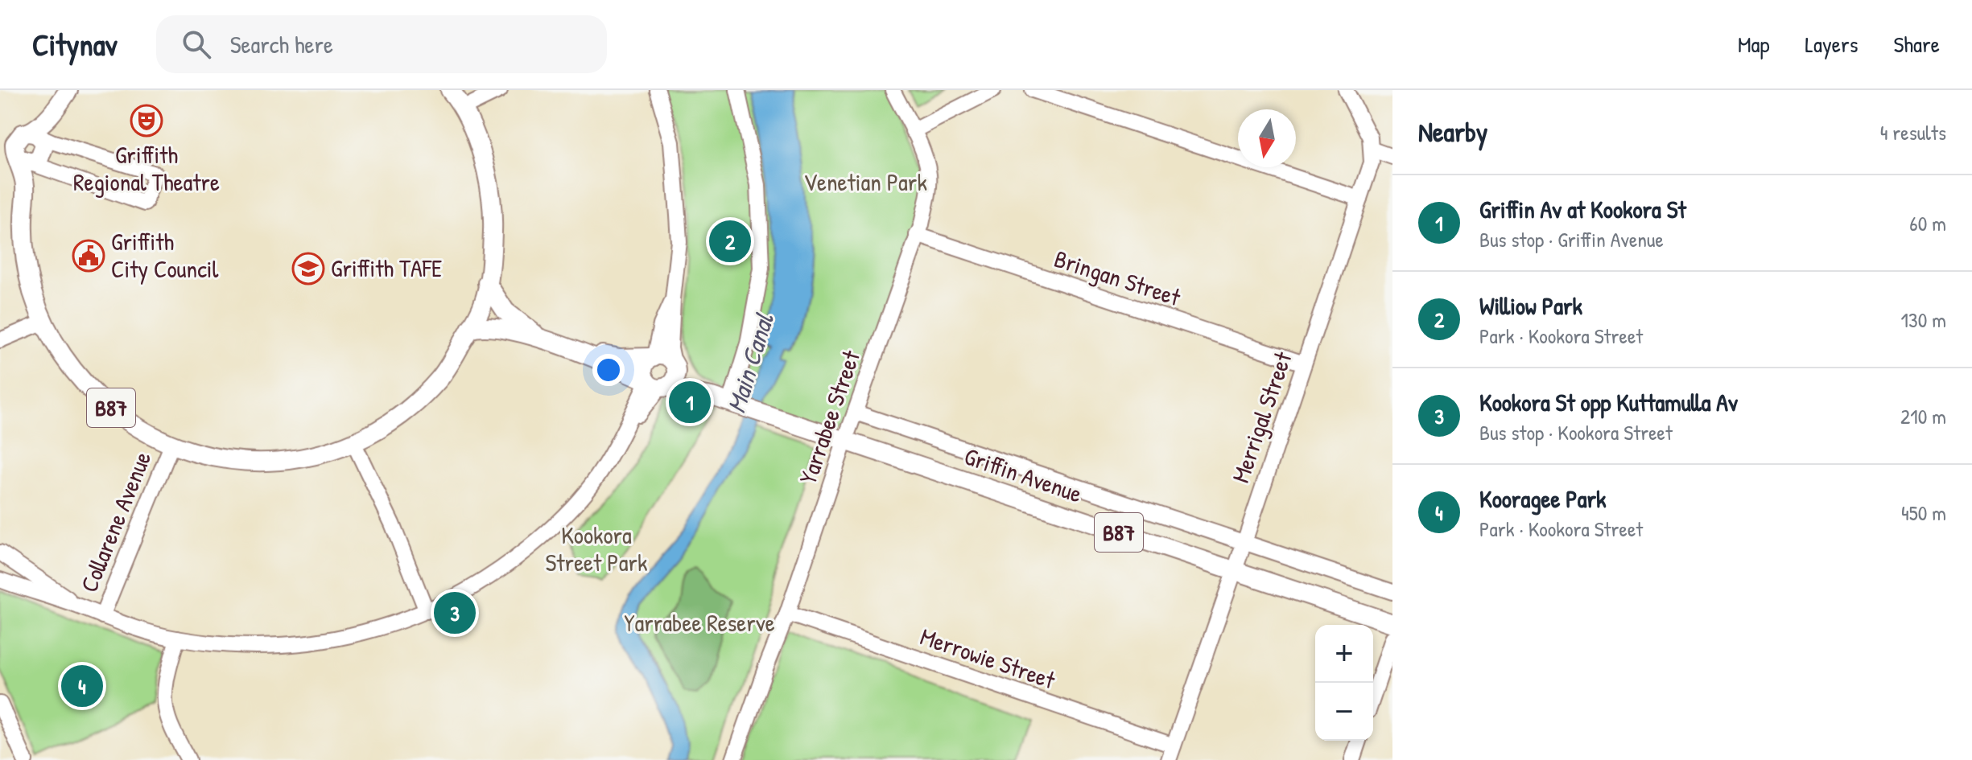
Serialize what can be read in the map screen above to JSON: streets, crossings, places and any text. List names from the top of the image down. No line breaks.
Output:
{"streets":{"main road":["B87","Griffin Avenue"],"street":["Bringan Street","Yarrabee Street","Merrigal Street","Collarene Avenue","Merrowie Street"]},"crossings":[["Bringan Street","Yarrabee Street"],["Bringan Street","Merrigal Street"],["B87","Griffin Avenue"],["B87","Collarene Avenue"],["Yarrabee Street","Griffin Avenue"],["Yarrabee Street","Merrowie Street"],["Merrigal Street","Griffin Avenue"],["Merrigal Street","Merrowie Street"]],"water":["Main Canal"],"parks":["Venetian Park","Kookora Street Park","Yarrabee Reserve"],"places":{"theatre":["Griffith Regional Theatre"],"public building":["Griffith City Council"],"school or university":["Griffith TAFE"]},"north":"bottom","page":{"header":"Citynav","search":"Search here","nav":["Map","Layers","Share"],"heading":["Nearby","4 results"],"list":[{"mark":"1","name":"Griffin Av at Kookora St","note":"Bus stop · Griffin Avenue","value":"60 m"},{"mark":"2","name":"Williow Park","note":"Park · Kookora Street","value":"130 m"},{"mark":"3","name":"Kookora St opp Kuttamulla Av","note":"Bus stop · Kookora Street","value":"210 m"},{"mark":"4","name":"Kooragee Park","note":"Park · Kookora Street","value":"450 m"}],"pins":["2","1","3","4"],"map_buttons":["+","−"]}}
